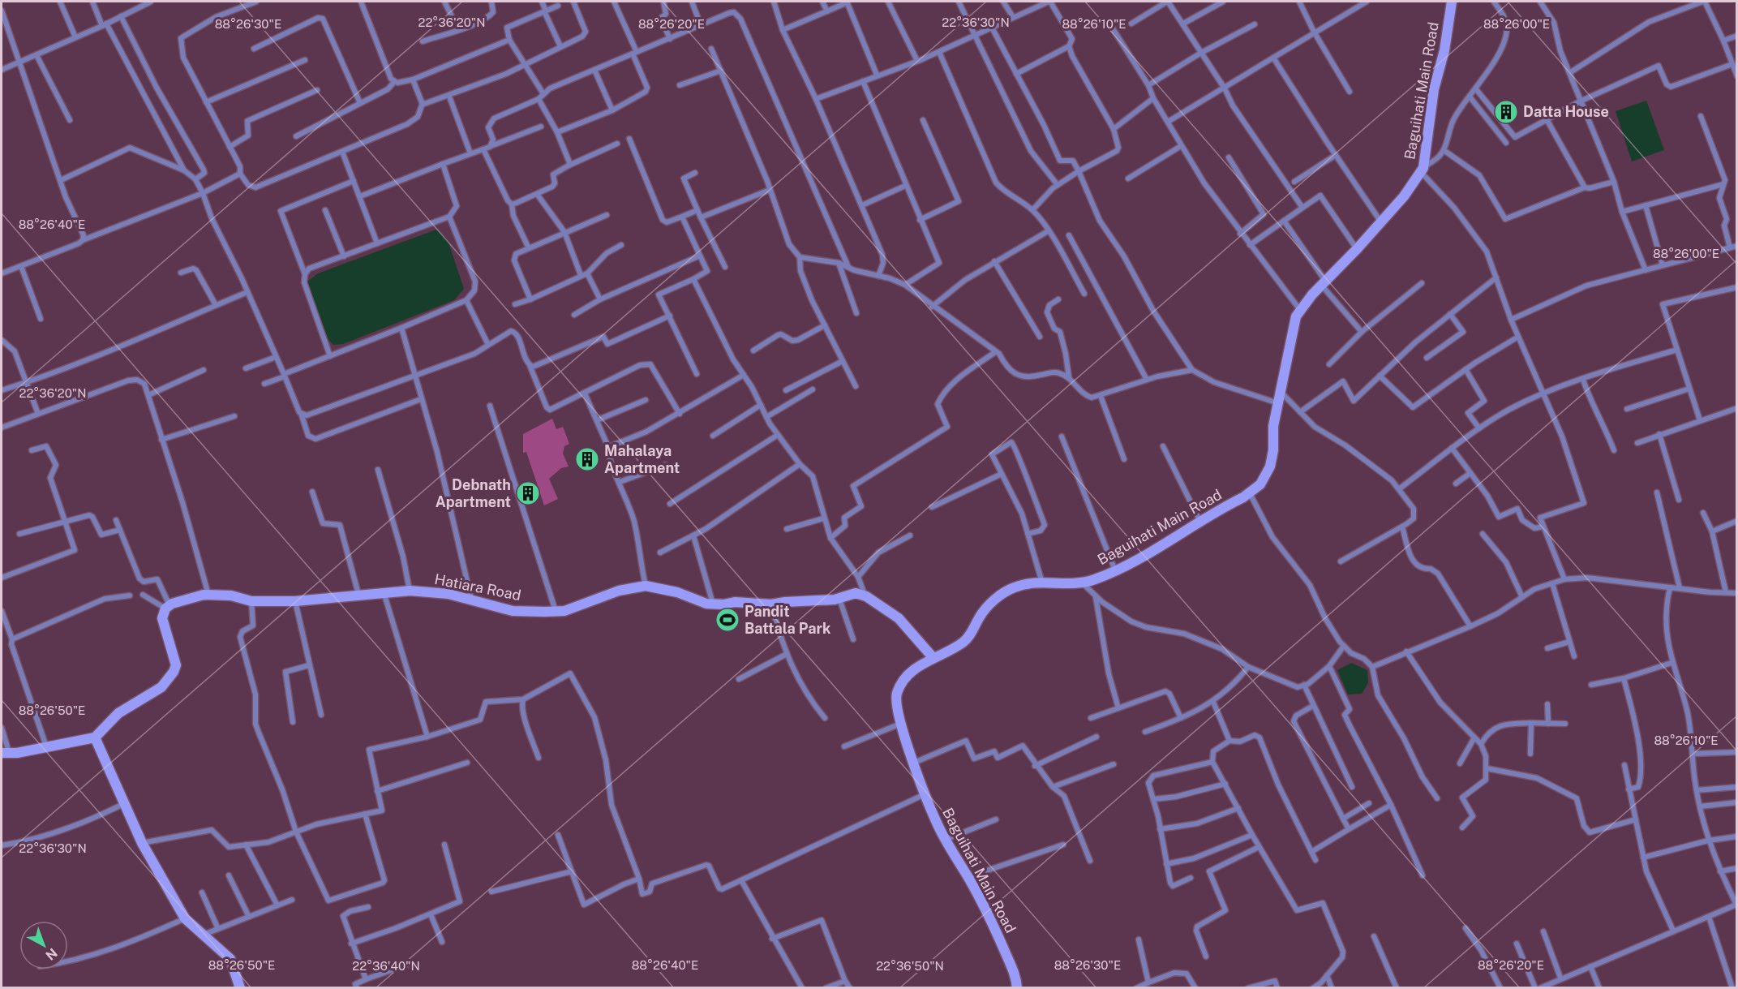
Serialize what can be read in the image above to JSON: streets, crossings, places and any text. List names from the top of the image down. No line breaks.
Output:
{"streets":{"street":["Baguihati Main Road","Hatiara Road"]},"places":{"building":["Datta House","Mahalaya Apartment","Debnath Apartment"],"sports":["Pandit Battala Park"]},"north":"bottom right","coordinates":["22°36'20\"N","22°36'30\"N","88°26'30\"E","88°26'20\"E","88°26'10\"E","88°26'00\"E","88°26'40\"E","88°26'50\"E","22°36'40\"N","22°36'50\"N"]}
